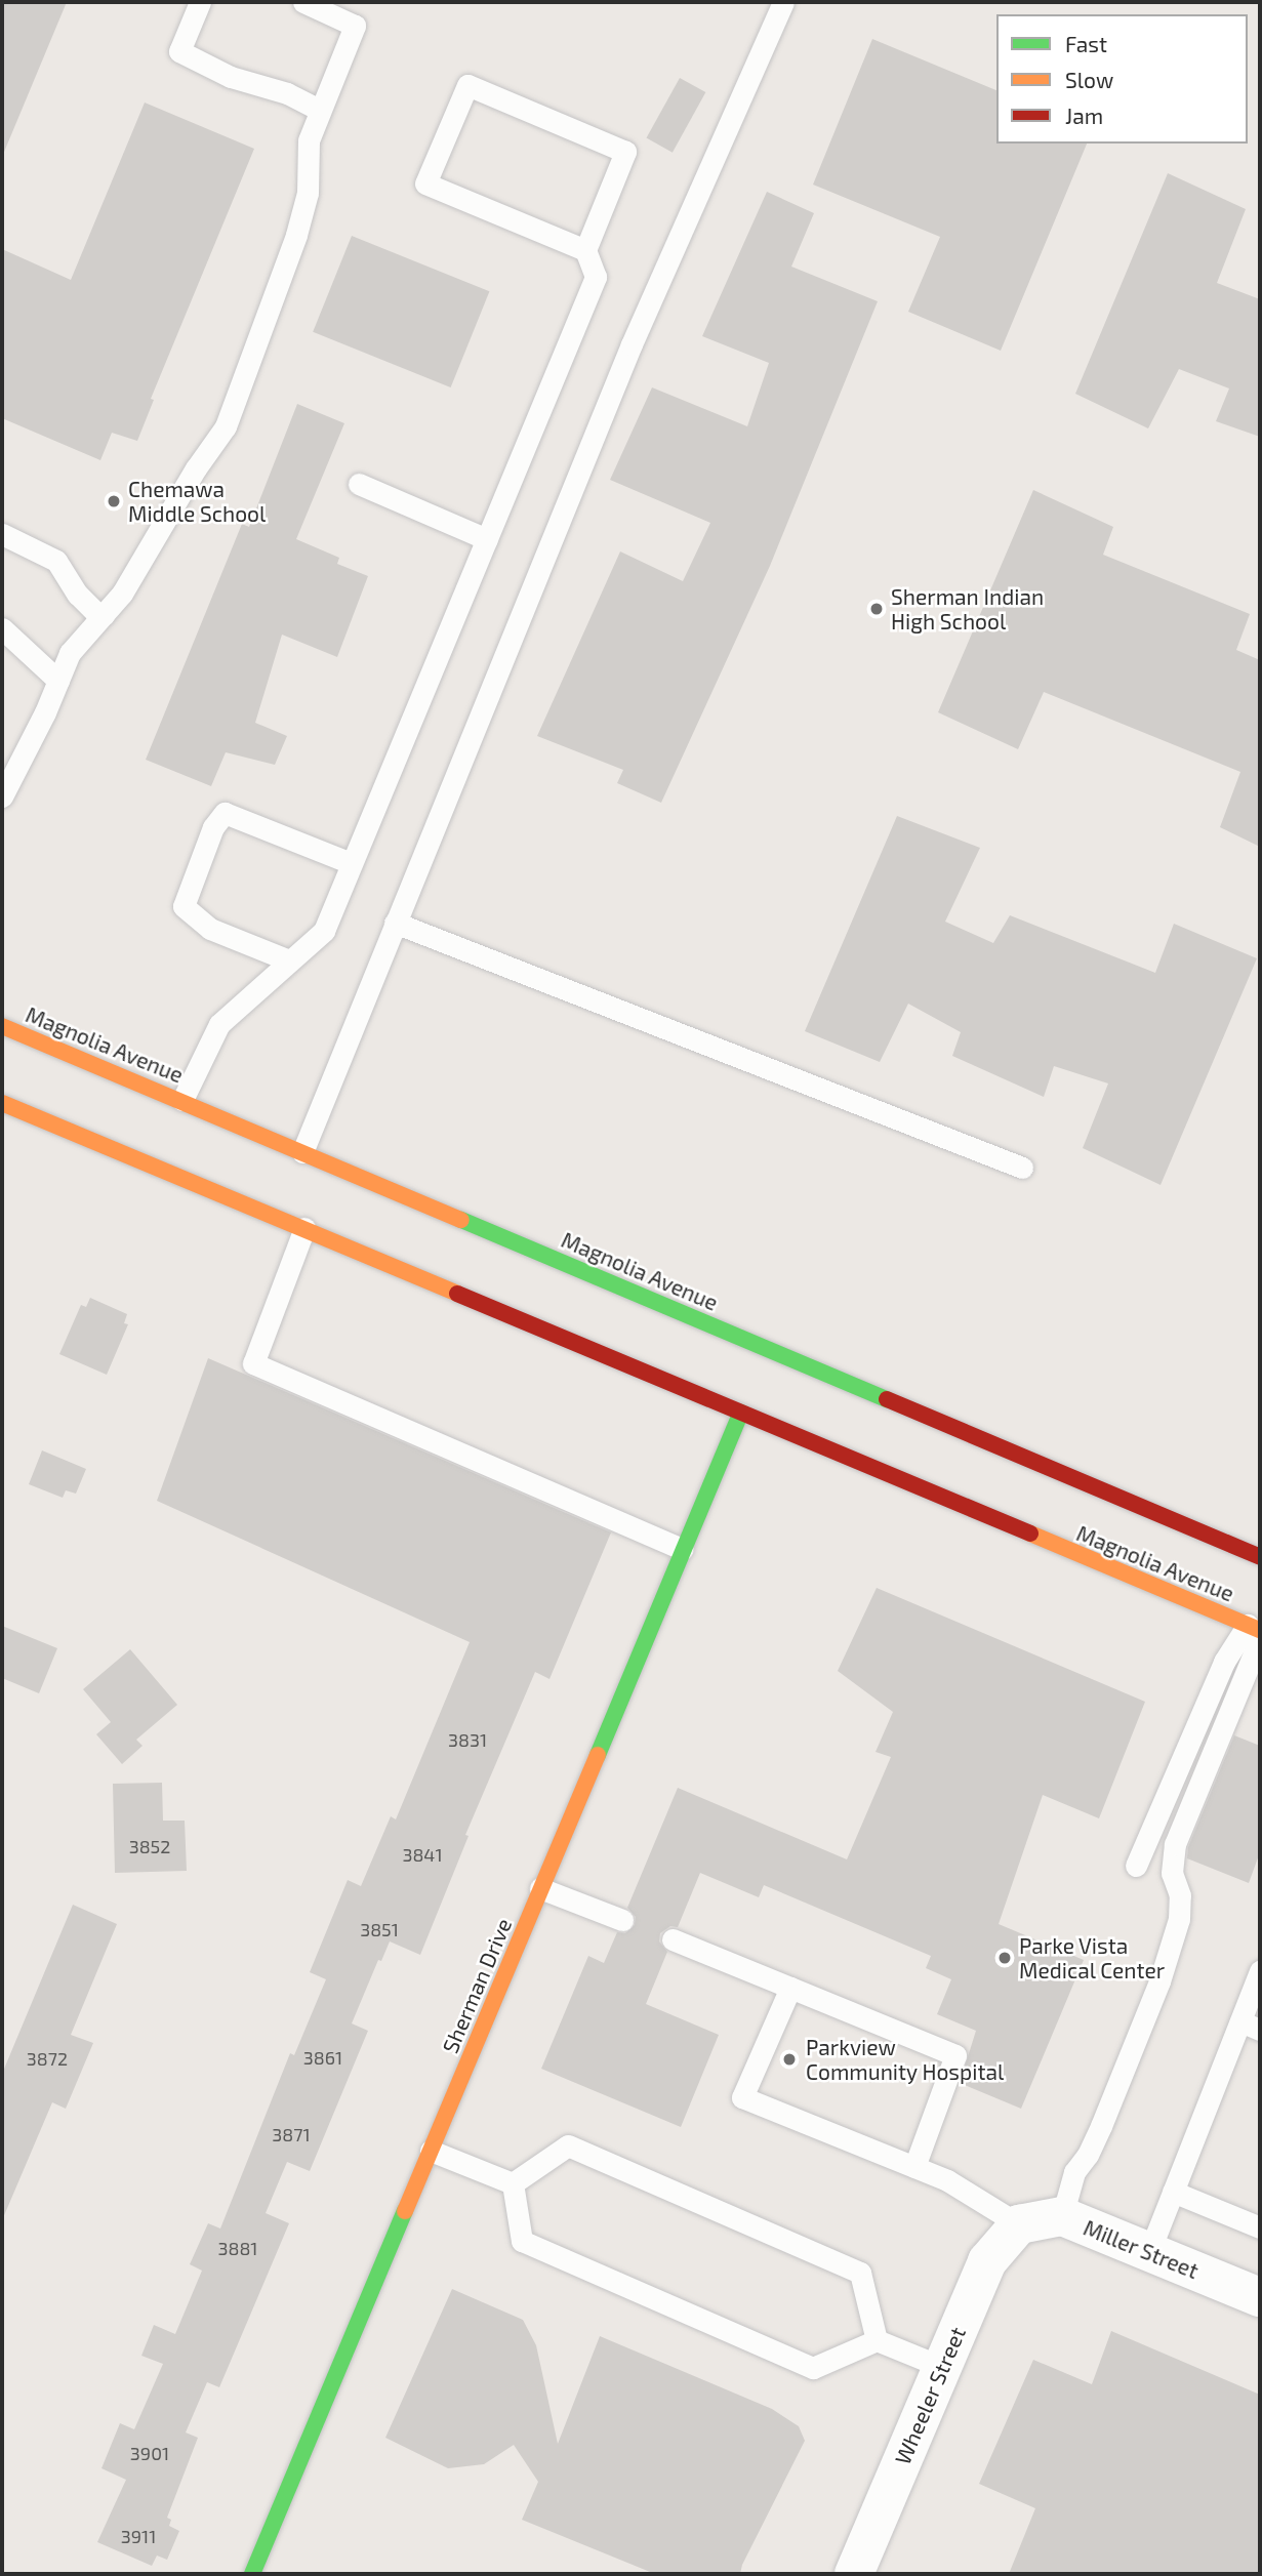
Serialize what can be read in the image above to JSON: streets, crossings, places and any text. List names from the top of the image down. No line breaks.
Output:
{"streets":{"main road":["Magnolia Avenue","Sherman Drive"],"street":["Miller Street","Wheeler Street"]},"crossings":[["Magnolia Avenue","Sherman Drive"],["Miller Street","Wheeler Street"]],"places":["Chemawa Middle School","Sherman Indian High School","Parke Vista Medical Center","Parkview Community Hospital"],"house_numbers":["3831","3852","3841","3851","3861","3872","3871","3881","3901","3911"],"legend":["Fast","Slow","Jam"]}
